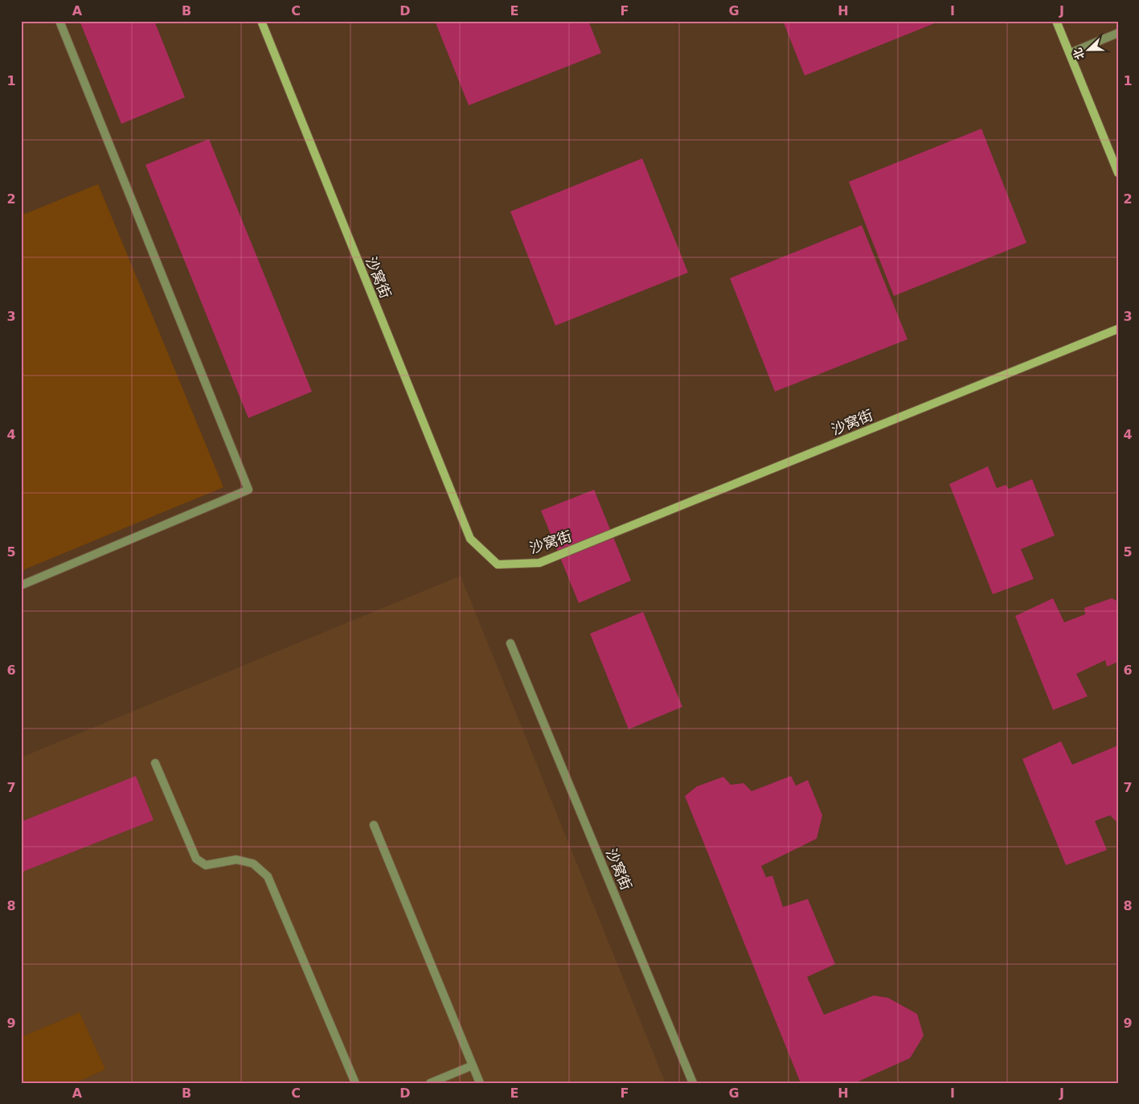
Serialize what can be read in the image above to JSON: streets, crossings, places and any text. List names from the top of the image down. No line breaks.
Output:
{"streets":{"street":["沙窝街"]},"north":"left","grid":{"columns":["A","B","C","D","E","F","G","H","I","J"],"rows":["1","2","3","4","5","6","7","8","9"]}}
